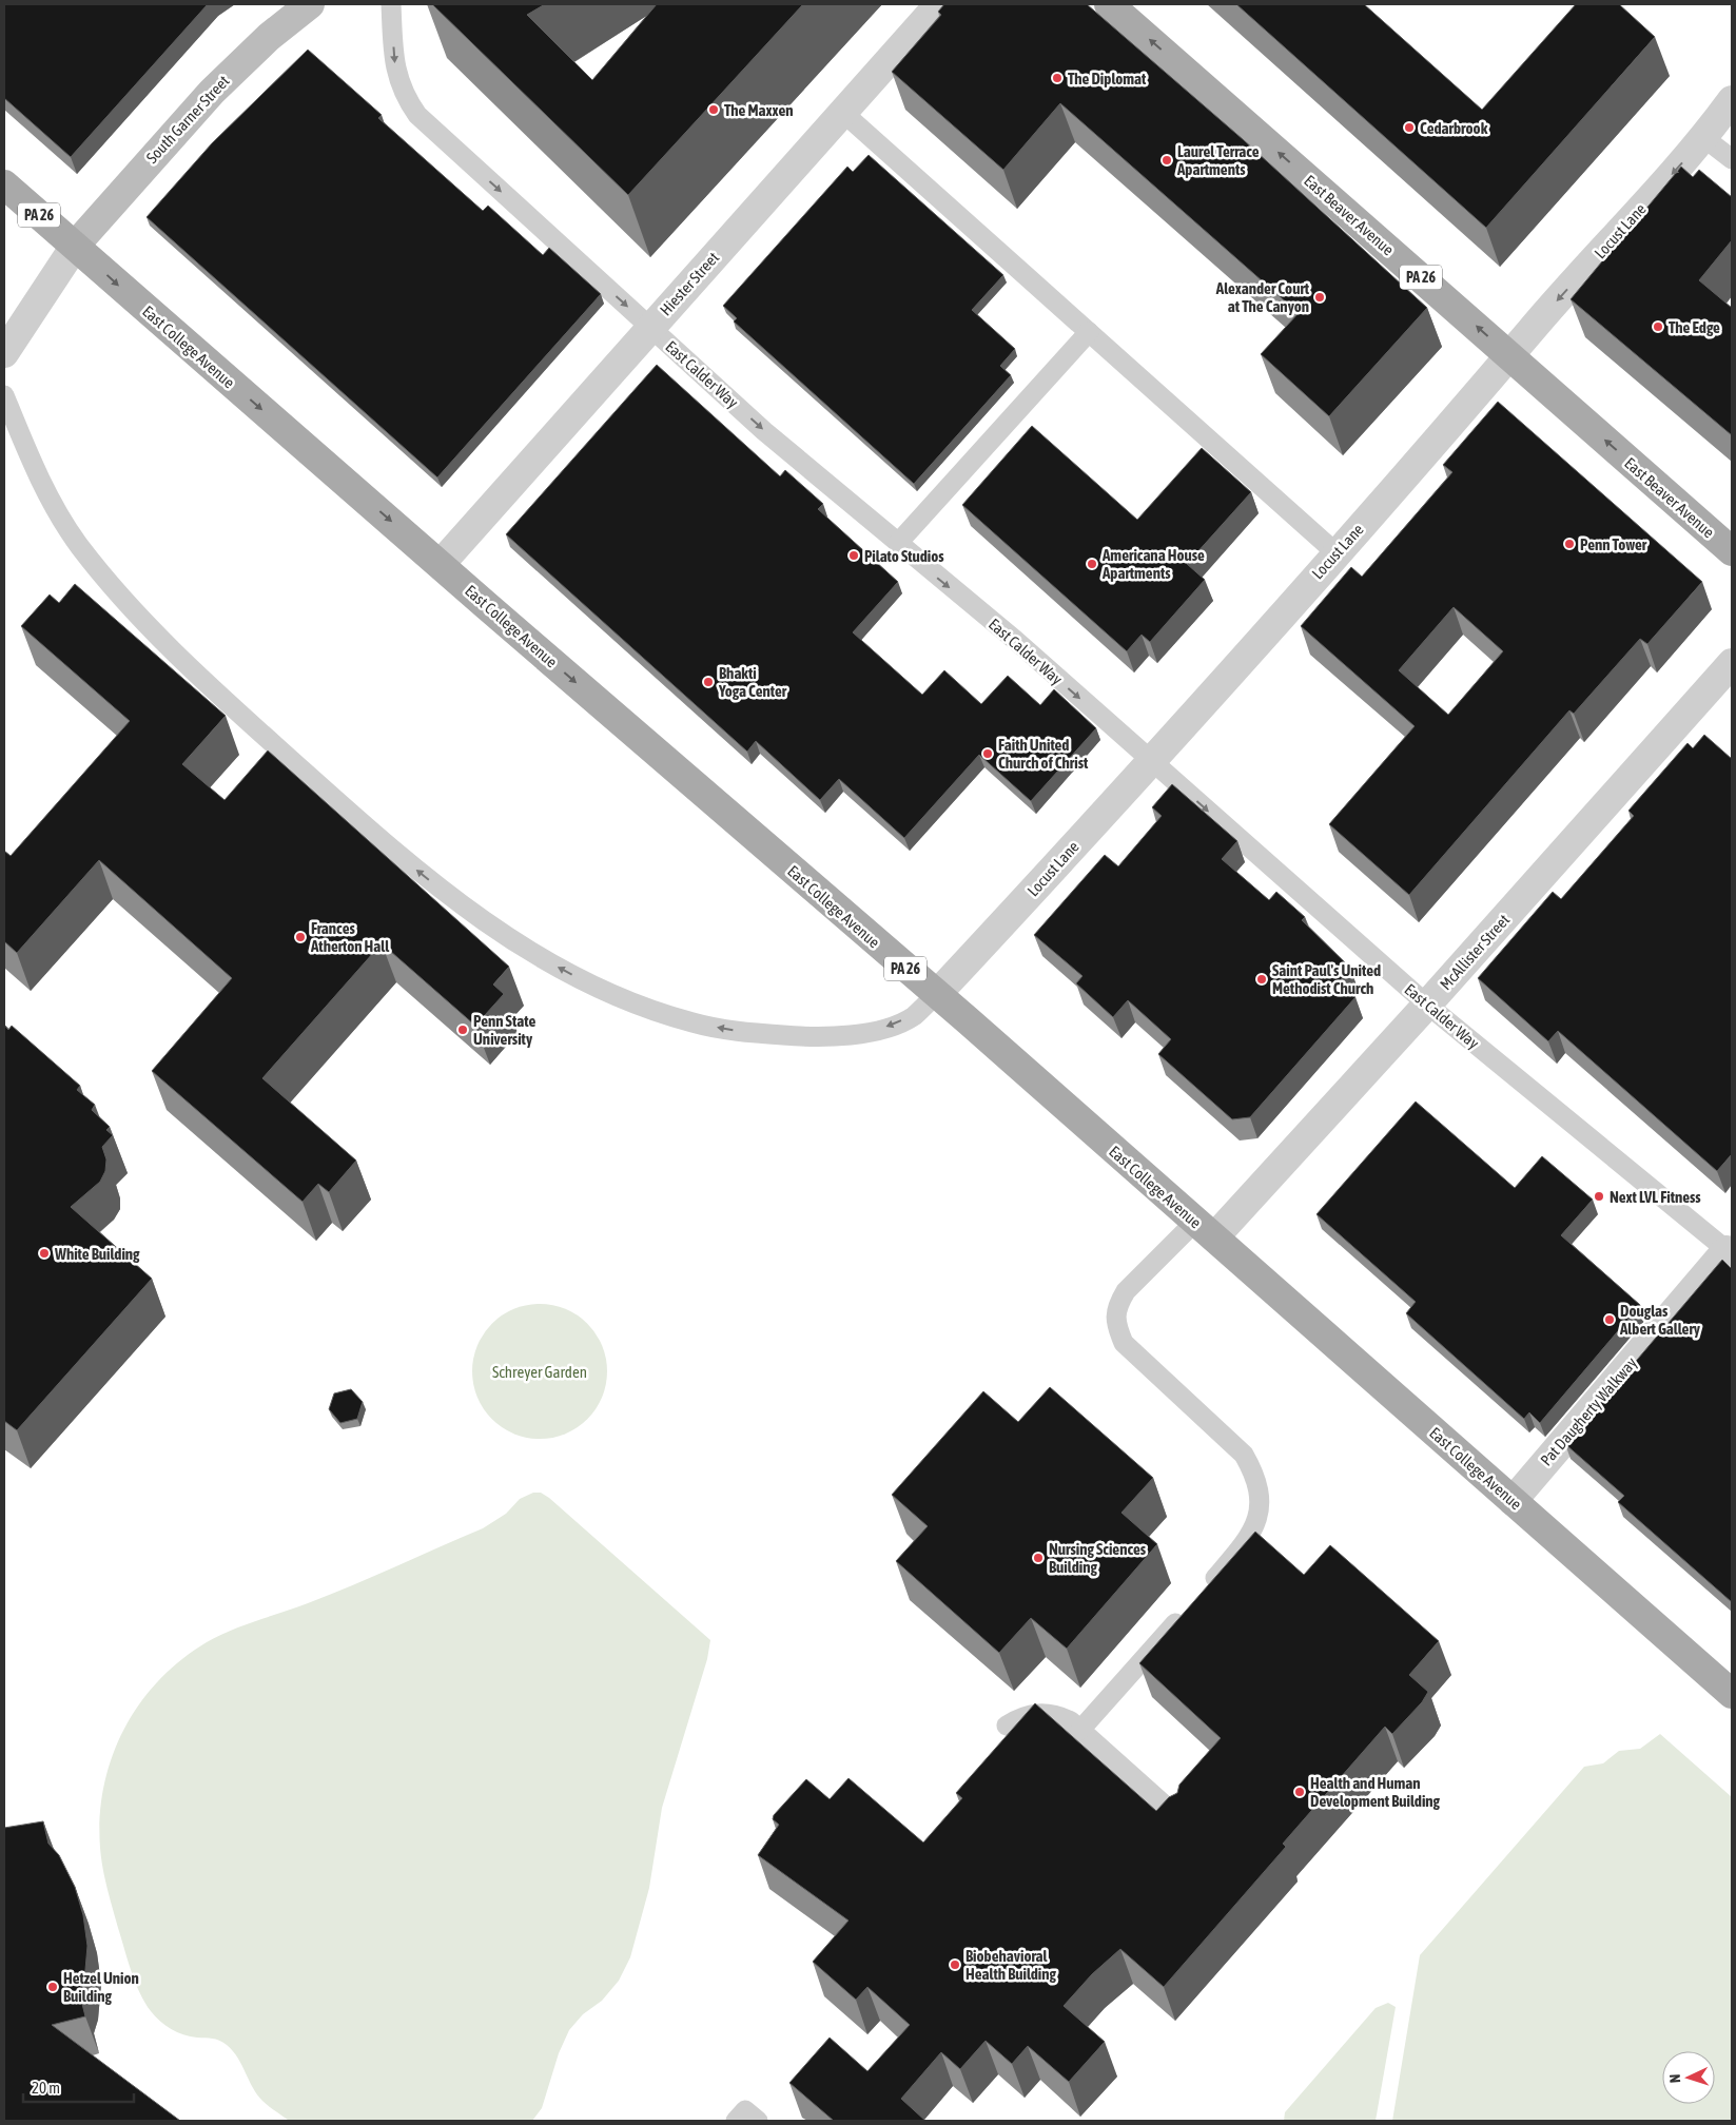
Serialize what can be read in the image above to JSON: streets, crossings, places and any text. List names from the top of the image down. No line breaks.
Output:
{"streets":{"main road":["PA 26","East Beaver Avenue","East College Avenue"],"street":["South Garner Street","Locust Lane","Hiester Street","McAllister Street","Pat Daugherty Walkway"],"lane":["East Calder Way"]},"crossings":[["South Garner Street","East College Avenue"],["East Beaver Avenue","Locust Lane"],["Locust Lane","East College Avenue"],["Locust Lane","East Calder Way"],["Hiester Street","East College Avenue"],["Hiester Street","East Calder Way"],["East College Avenue","McAllister Street"],["East College Avenue","Pat Daugherty Walkway"],["East Calder Way","McAllister Street"],["East Calder Way","Pat Daugherty Walkway"]],"one_way":["East Beaver Avenue","East College Avenue","East Calder Way"],"parks":["Schreyer Garden"],"places":["The Diplomat","The Maxxen","Cedarbrook","Laurel Terrace Apartments","Alexander Court at The Canyon","The Edge","Penn Tower","Pilato Studios","Americana House Apartments","Bhakti Yoga Center","Faith United Church of Christ","Frances Atherton Hall","Saint Paul's United Methodist Church","Penn State University","Next LVL Fitness","White Building","Douglas Albert Gallery","Nursing Sciences Building","Health and Human Development Building","Biobehavioral Health Building","Hetzel Union Building"],"scale_bar":"20 m","north":"left"}
